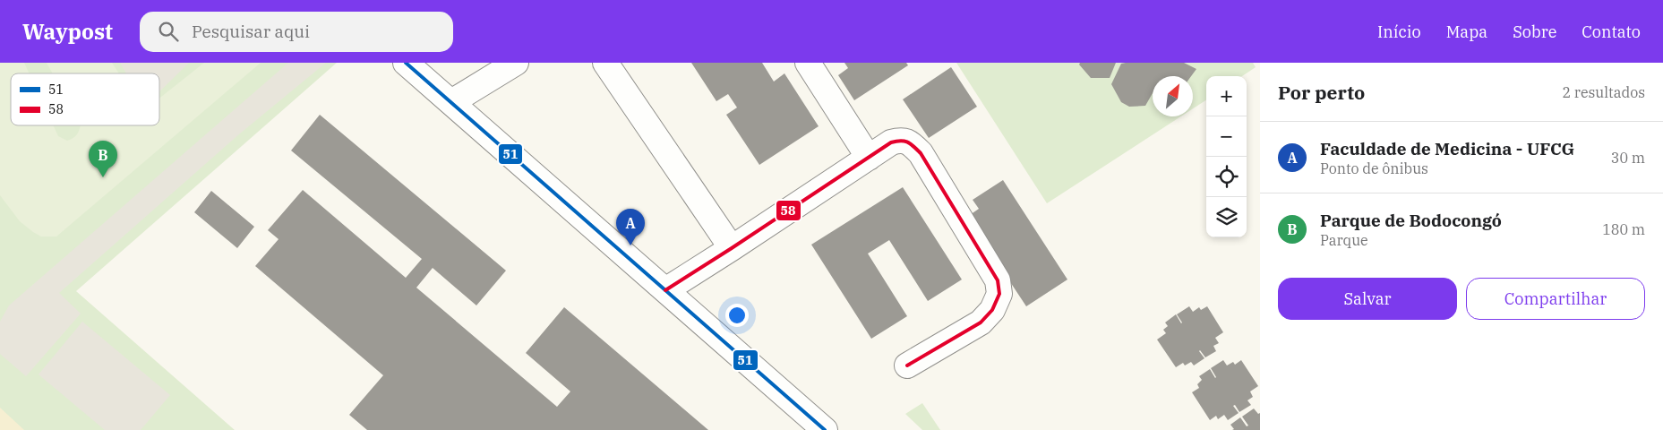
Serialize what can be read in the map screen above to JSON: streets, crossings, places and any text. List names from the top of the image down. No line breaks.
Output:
{"lines":["transit line 51","transit line 58"],"legend":["51","58"],"north":"top right","page":{"header":"Waypost","search":"Pesquisar aqui","nav":["Início","Mapa","Sobre","Contato"],"heading":["Por perto","2 resultados"],"map_buttons":["+","−"],"list":[{"mark":"A","name":"Faculdade de Medicina - UFCG","note":"Ponto de ônibus","value":"30 m"},{"mark":"B","name":"Parque de Bodocongó","note":"Parque","value":"180 m"}],"pins":["B","A"],"buttons":["Salvar","Compartilhar"]}}
